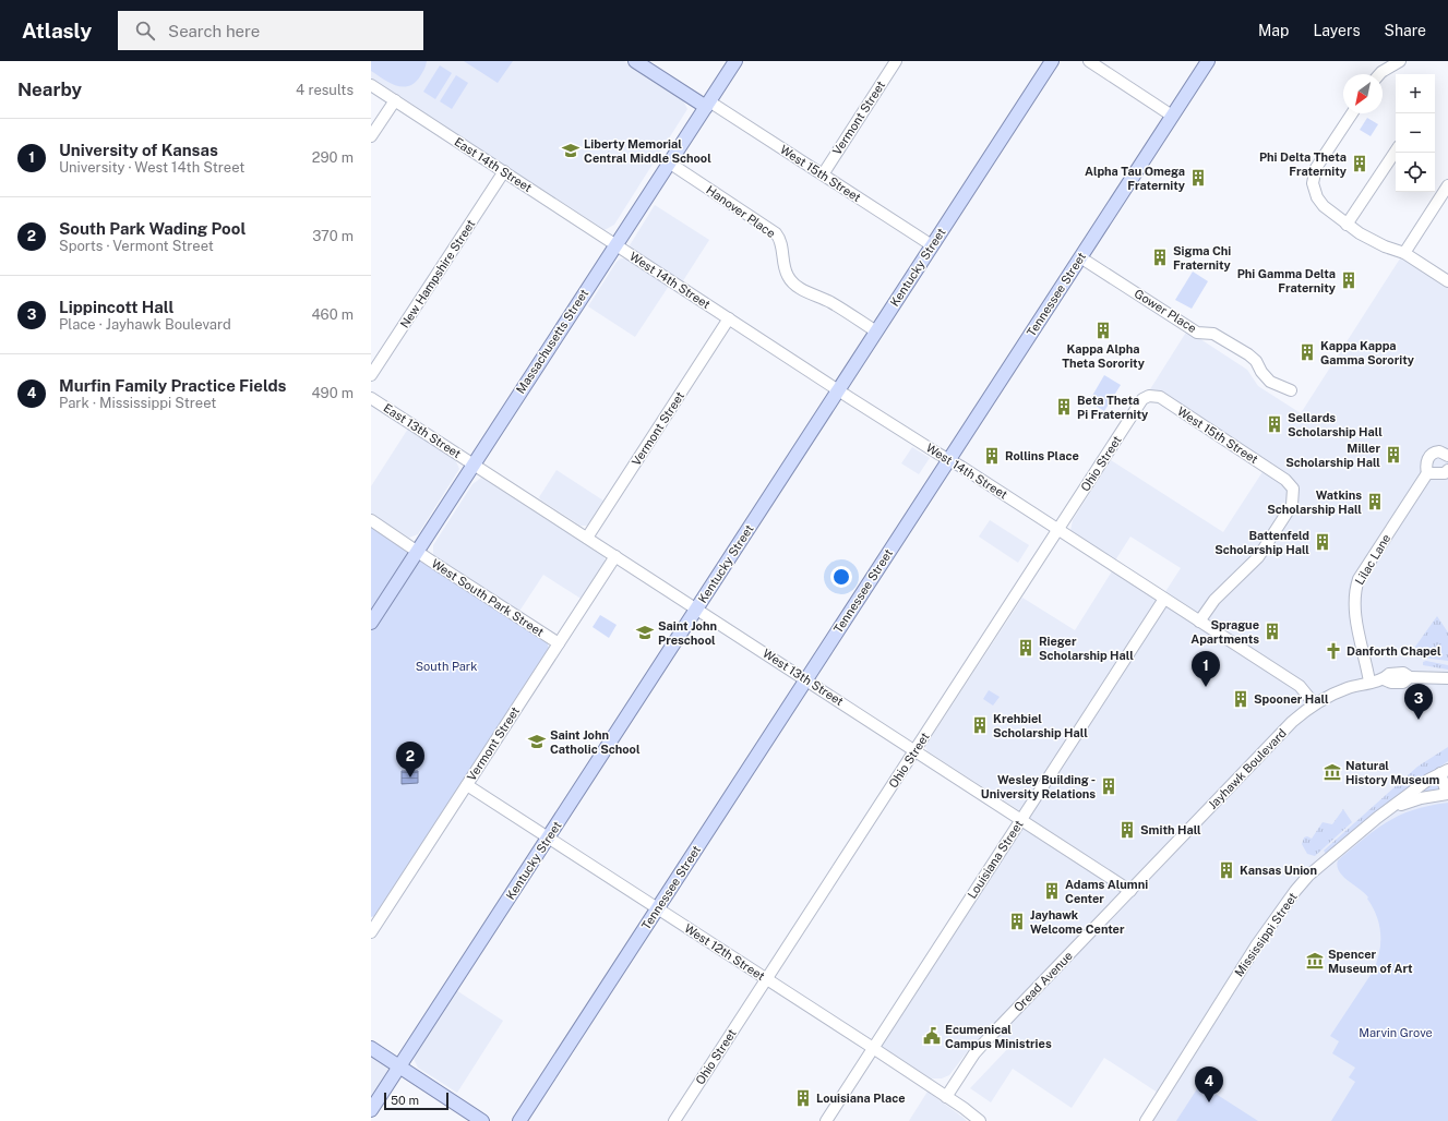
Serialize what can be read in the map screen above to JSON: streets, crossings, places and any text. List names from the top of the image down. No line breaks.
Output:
{"streets":{"main road":["Kentucky Street","Tennessee Street","Massachusetts Street"],"street":["Vermont Street","East 14th Street","West 15th Street","Hanover Place","New Hampshire Street","West 14th Street","Gower Place","East 13th Street","Ohio Street","Lilac Lane","West South Park Street","West 13th Street","Jayhawk Boulevard","Louisiana Street","Mississippi Street","West 12th Street","Oread Avenue"]},"crossings":[["Vermont Street","West 15th Street"],["Vermont Street","West 14th Street"],["Vermont Street","West South Park Street"],["Vermont Street","West 13th Street"],["Vermont Street","West 12th Street"],["East 14th Street","New Hampshire Street"],["East 14th Street","West 14th Street"],["East 14th Street","Massachusetts Street"],["West 15th Street","Kentucky Street"],["West 15th Street","West 14th Street"],["West 15th Street","Massachusetts Street"],["West 15th Street","Ohio Street"],["Hanover Place","Kentucky Street"],["Hanover Place","Massachusetts Street"],["Kentucky Street","West 14th Street"],["Kentucky Street","West 13th Street"],["Kentucky Street","West 12th Street"],["West 14th Street","Tennessee Street"],["West 14th Street","Massachusetts Street"],["West 14th Street","Ohio Street"],["West 14th Street","Jayhawk Boulevard"],["West 14th Street","Louisiana Street"],["Tennessee Street","Gower Place"],["Tennessee Street","West 13th Street"],["Tennessee Street","West 12th Street"],["Massachusetts Street","East 13th Street"],["Massachusetts Street","West South Park Street"],["Massachusetts Street","West 13th Street"],["East 13th Street","West 13th Street"],["Ohio Street","West 13th Street"],["Ohio Street","West 12th Street"],["Lilac Lane","Jayhawk Boulevard"],["West 13th Street","Jayhawk Boulevard"],["West 13th Street","Louisiana Street"],["West 13th Street","Oread Avenue"],["Jayhawk Boulevard","Oread Avenue"],["Louisiana Street","West 12th Street"],["West 12th Street","Oread Avenue"]],"parks":["South Park","Marvin Grove"],"places":{"school or university":["Liberty Memorial Central Middle School","Saint John Preschool","Saint John Catholic School"],"building":["Phi Delta Theta Fraternity","Alpha Tau Omega Fraternity","Sigma Chi Fraternity","Phi Gamma Delta Fraternity","Kappa Alpha Theta Sorority","Kappa Kappa Gamma Sorority","Beta Theta Pi Fraternity","Sellards Scholarship Hall","Miller Scholarship Hall","Rollins Place","Watkins Scholarship Hall","Battenfeld Scholarship Hall","Sprague Apartments","Rieger Scholarship Hall","Spooner Hall","Krehbiel Scholarship Hall","Wesley Building - University Relations","Smith Hall","Kansas Union","Adams Alumni Center","Jayhawk Welcome Center","Louisiana Place"],"church":["Danforth Chapel"],"museum":["Natural History Museum","Spencer Museum of Art"],"public building":["Ecumenical Campus Ministries"]},"scale_bar":"50 m","north":"bottom left","page":{"header":"Atlasly","search":"Search here","nav":["Map","Layers","Share"],"heading":["Nearby","4 results"],"map_buttons":["+","−"],"list":[{"mark":"1","name":"University of Kansas","note":"University · West 14th Street","value":"290 m"},{"mark":"2","name":"South Park Wading Pool","note":"Sports · Vermont Street","value":"370 m"},{"mark":"3","name":"Lippincott Hall","note":"Place · Jayhawk Boulevard","value":"460 m"},{"mark":"4","name":"Murfin Family Practice Fields","note":"Park · Mississippi Street","value":"490 m"}],"pins":["1","3","2","4"],"scale":"50 m"}}
